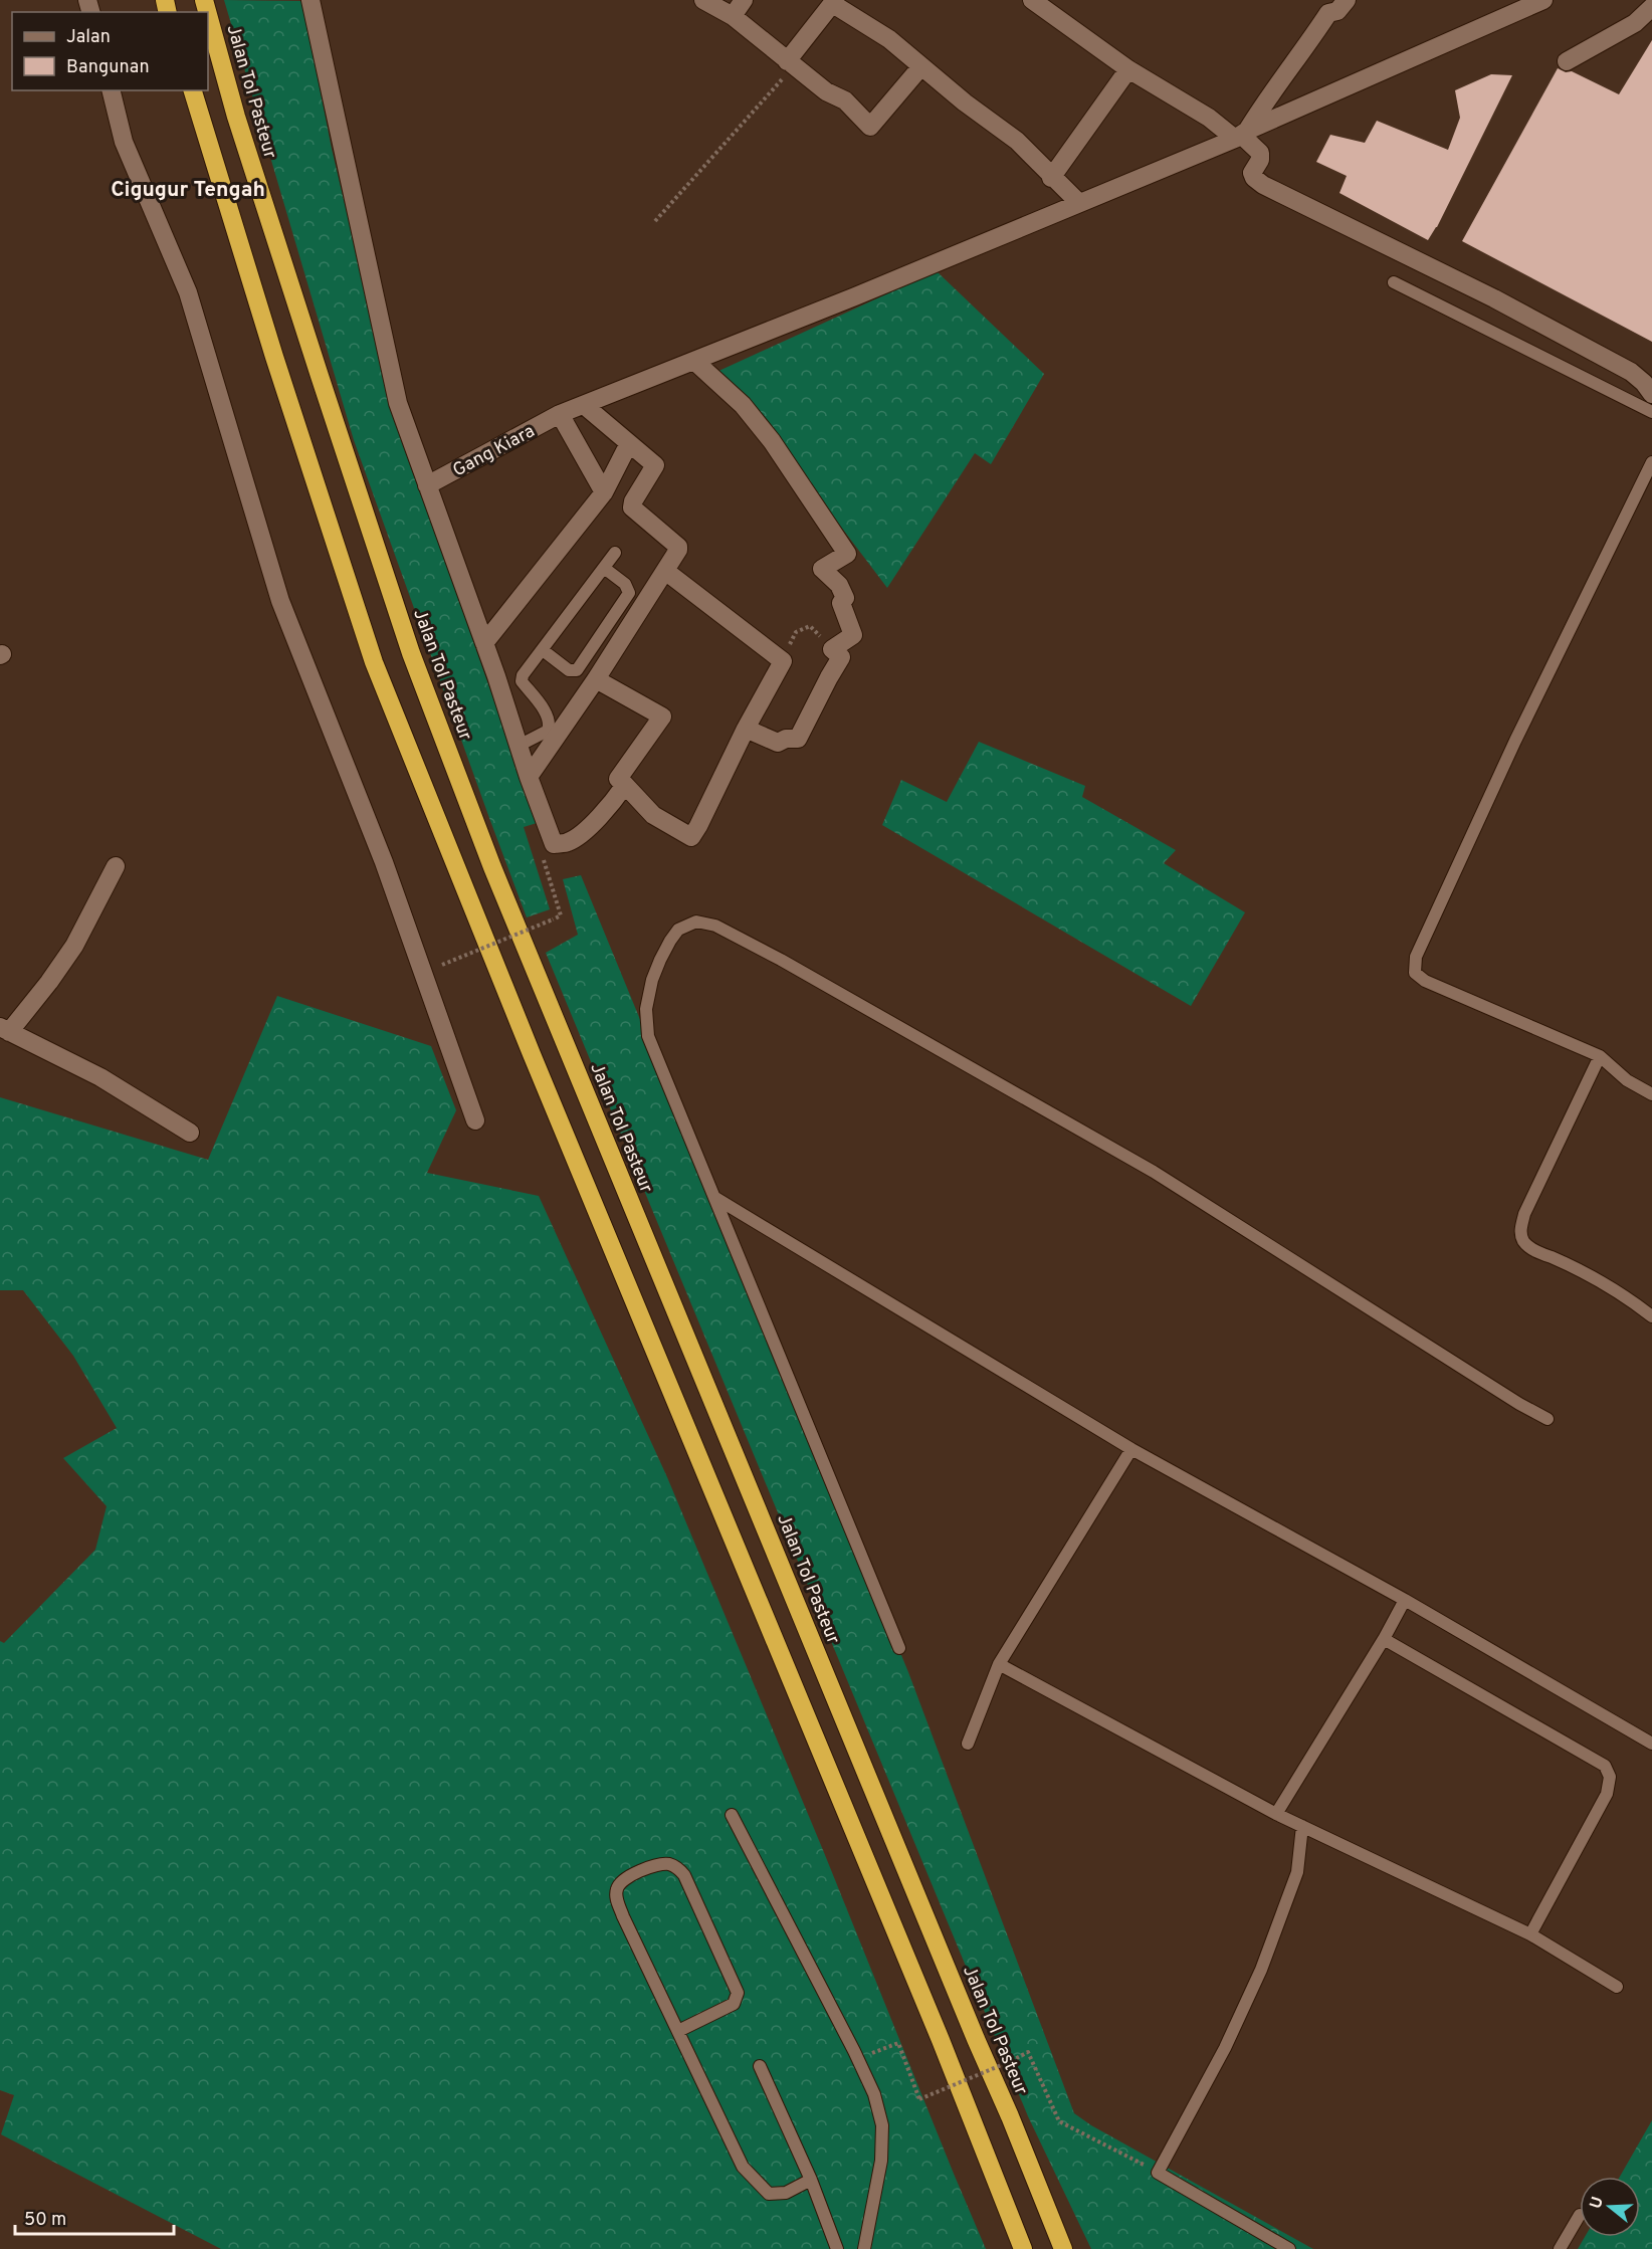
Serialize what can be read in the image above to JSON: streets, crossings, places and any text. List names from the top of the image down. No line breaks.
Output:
{"streets":{"highway":["Jalan Tol Pasteur"],"street":["Gang Kiara"]},"districts":["Cigugur Tengah"],"legend":["Jalan","Bangunan"],"scale_bar":"50 m","north":"left"}
